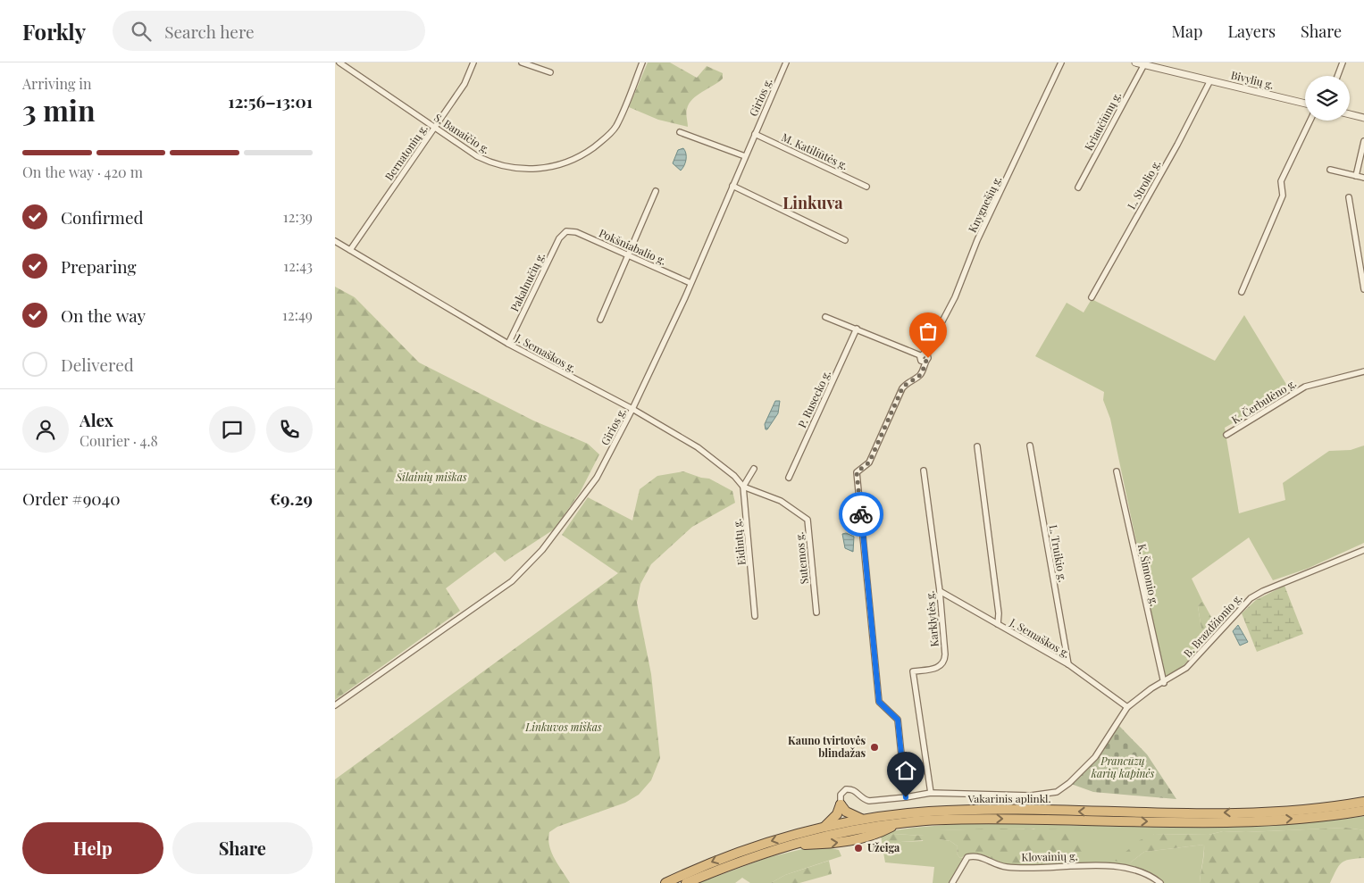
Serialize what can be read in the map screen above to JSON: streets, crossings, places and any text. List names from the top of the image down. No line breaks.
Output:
{"streets":{"highway":["Vakarinis aplinkl."],"street":["Bivylių g.","Girios g.","Kriaučiūnų g.","S. Banaičio g.","M. Katiliūtės g.","Bernatonių g.","L. Strolio g.","Knygnešių g.","Pokšniabalio g.","Pakalnučių g.","J. Semaškos g.","P. Rusecko g.","K. Čerbulėno g.","Eidintų g.","L. Truikio g.","Sutemos g.","K. Šimonio g.","Karklytės g.","B. Brazdžionio g.","Klovainių g."]},"crossings":[["Bivylių g.","Kriaučiūnų g."],["Bivylių g.","L. Strolio g."],["Girios g.","M. Katiliūtės g."],["Girios g.","Pokšniabalio g."],["Girios g.","J. Semaškos g."],["S. Banaičio g.","Bernatonių g."],["Bernatonių g.","J. Semaškos g."],["Knygnešių g.","B. Brazdžionio g."],["Pokšniabalio g.","Pakalnučių g."],["Pakalnučių g.","J. Semaškos g."],["J. Semaškos g.","Eidintų g."],["J. Semaškos g.","L. Truikio g."],["J. Semaškos g.","Sutemos g."],["J. Semaškos g.","Karklytės g."],["J. Semaškos g.","B. Brazdžionio g."],["Eidintų g.","Sutemos g."],["K. Šimonio g.","B. Brazdžionio g."],["Karklytės g.","B. Brazdžionio g."]],"districts":["Linkuva"],"parks":["Šilainių miškas","Linkuvos miškas","Prancūzų karių kapinės"],"places":["Kauno tvirtovės blindažas","Užeiga"],"page":{"header":"Forkly","search":"Search here","nav":["Map","Layers","Share"],"heading":["3 min","Arriving in","12:56–13:01"],"panel":["Alex","Courier · 4.8","Order #9040","€9.29"],"bar":"On the way · 420 m","list":[["Confirmed","12:39"],["Preparing","12:43"],["On the way","12:49"],"Delivered"],"buttons":["Help","Share"]}}
